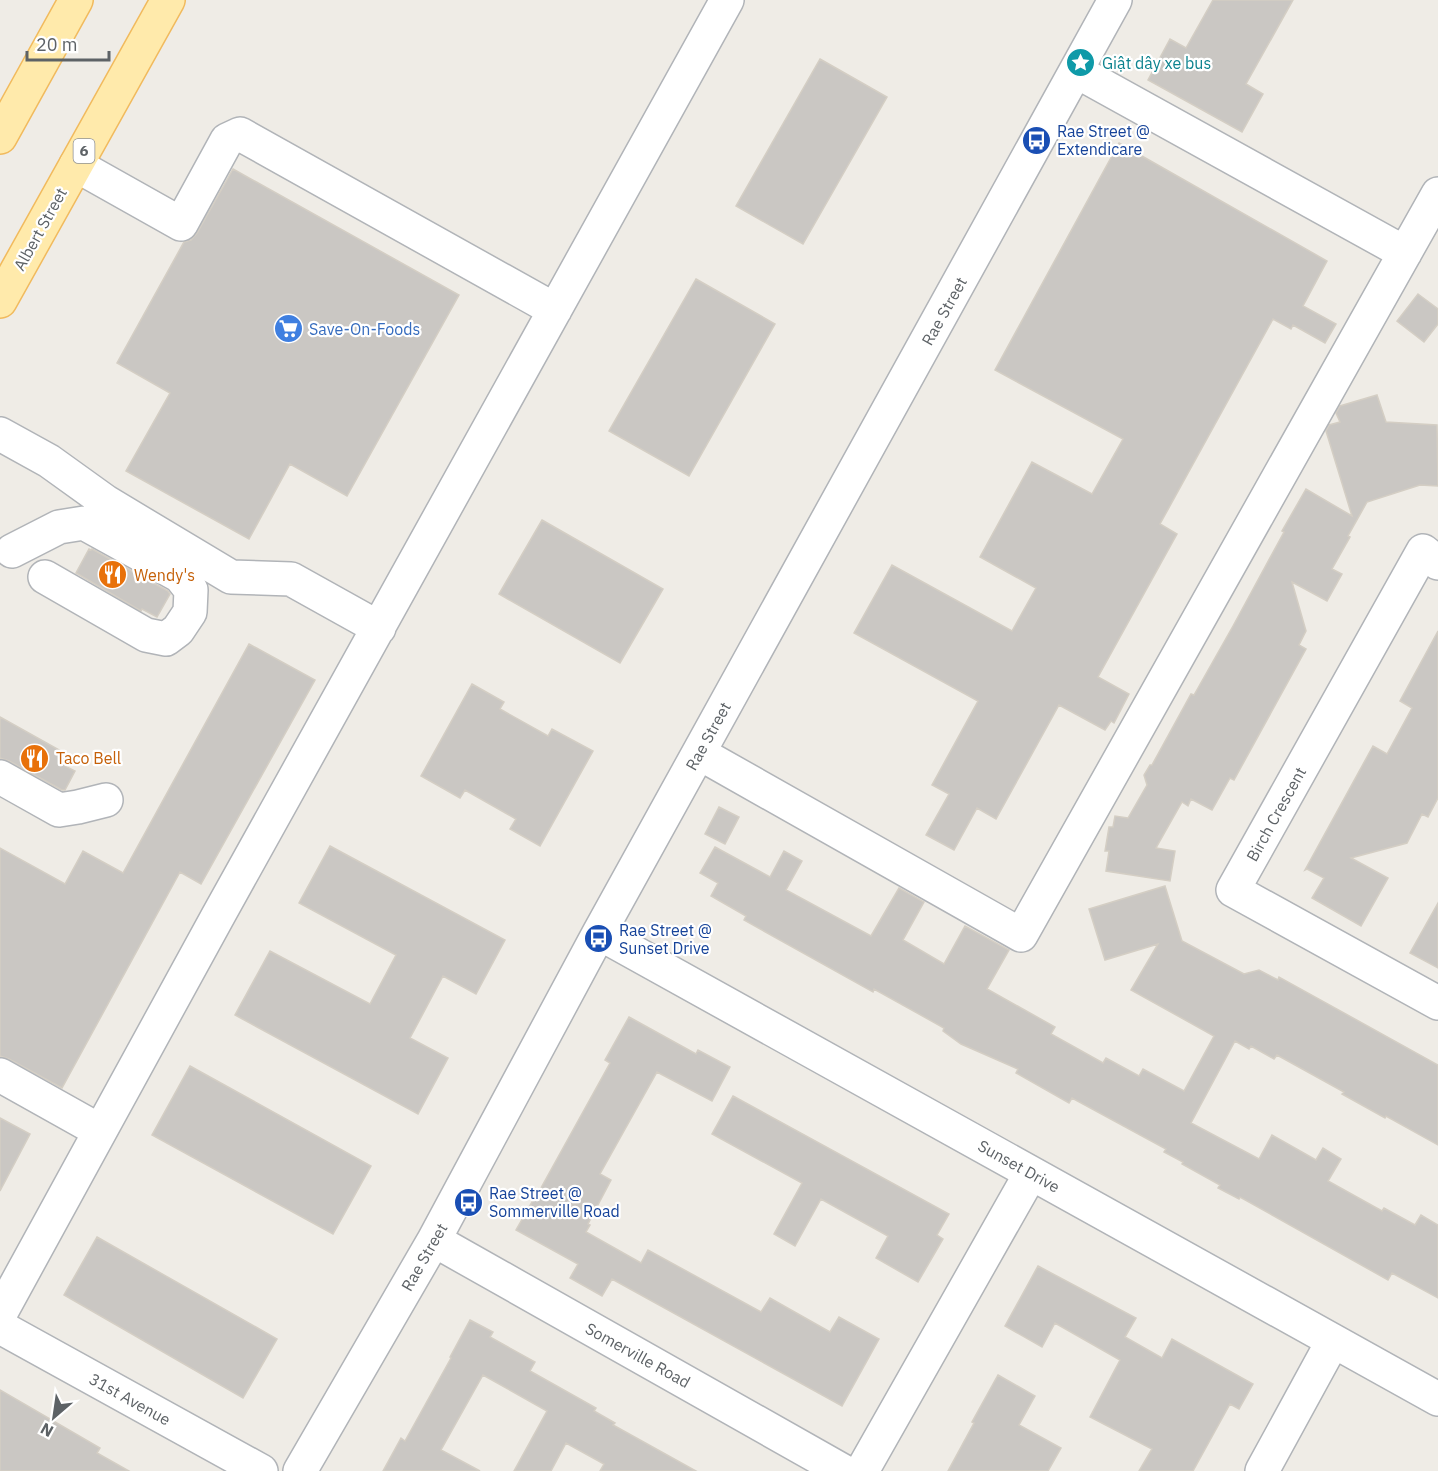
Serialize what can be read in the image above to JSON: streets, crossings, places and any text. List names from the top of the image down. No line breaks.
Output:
{"streets":{"main road":["6","Albert Street"],"street":["Rae Street","Birch Crescent","Sunset Drive","Somerville Road","31st Avenue"]},"crossings":[["Rae Street","Sunset Drive"],["Rae Street","Somerville Road"]],"places":{"place":["Giật dây xe bus"],"bus stop":["Rae Street @ Extendicare","Rae Street @ Sunset Drive","Rae Street @ Sommerville Road"],"supermarket":["Save-On-Foods"],"restaurant":["Wendy's","Taco Bell"]},"scale_bar":"20 m","north":"bottom left"}
